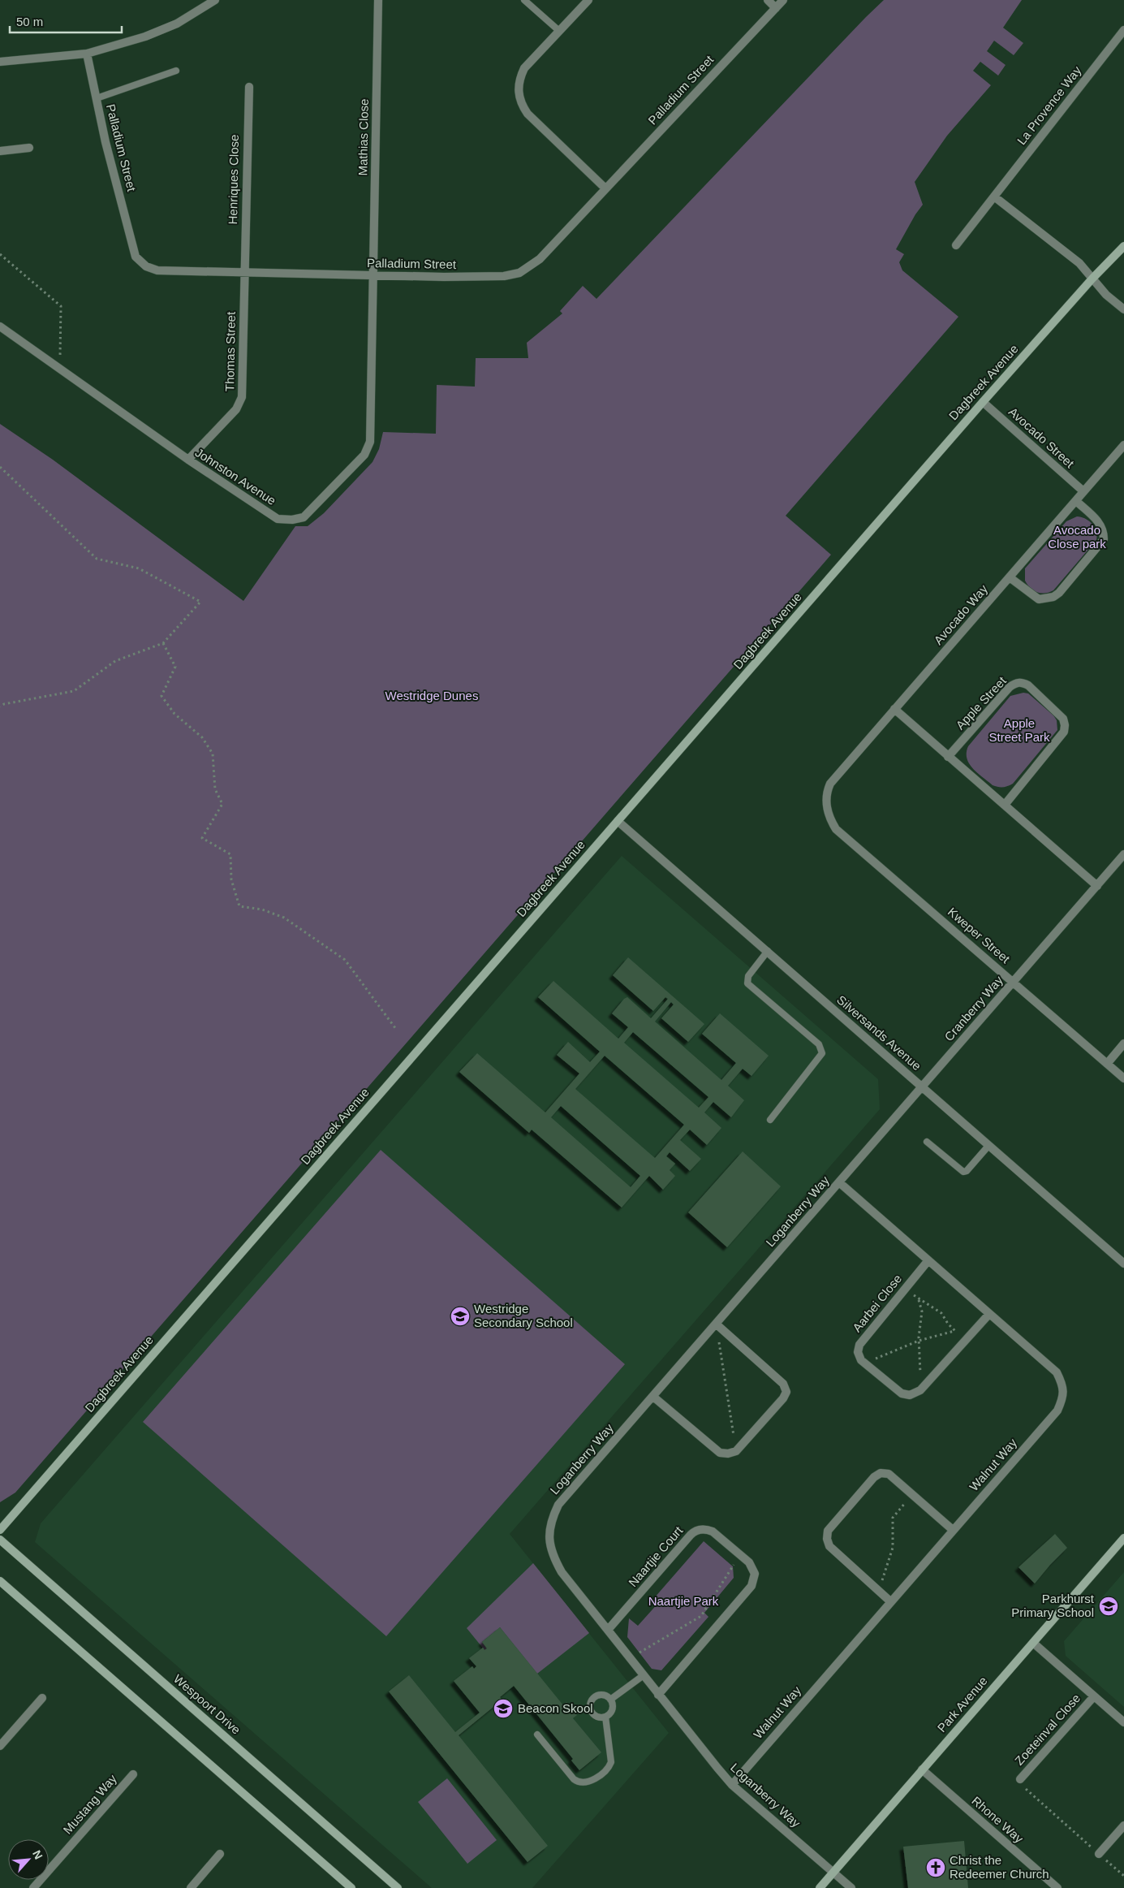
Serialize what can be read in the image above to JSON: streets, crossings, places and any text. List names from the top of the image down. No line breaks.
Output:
{"streets":{"street":["Palladium Street","La Provence Way","Mathias Close","Henriques Close","Thomas Street","Dagbreek Avenue","Avocado Street","Johnston Avenue","Avocado Way","Apple Street","Kweper Street","Cranberry Way","Silversands Avenue","Loganberry Way","Aarbei Close","Walnut Way","Naartjie Court","Wespoort Drive","Park Avenue","Zoeteinval Close","Mustang Way","Rhone Way"]},"crossings":[["Palladium Street","Mathias Close"],["Palladium Street","Henriques Close"],["Palladium Street","Thomas Street"],["Palladium Street","Johnston Avenue"],["Mathias Close","Johnston Avenue"],["Henriques Close","Thomas Street"],["Thomas Street","Johnston Avenue"],["Dagbreek Avenue","Avocado Street"],["Dagbreek Avenue","Silversands Avenue"],["Avocado Street","Avocado Way"],["Avocado Way","Kweper Street"],["Kweper Street","Cranberry Way"],["Cranberry Way","Silversands Avenue"],["Cranberry Way","Loganberry Way"],["Silversands Avenue","Loganberry Way"],["Loganberry Way","Walnut Way"],["Loganberry Way","Naartjie Court"],["Loganberry Way","Park Avenue"],["Aarbei Close","Walnut Way"],["Park Avenue","Rhone Way"]],"parks":["Avocado Close park","Westridge Dunes","Apple Street Park","Naartjie Park"],"places":{"school or university":["Westridge Secondary School","Parkhurst Primary School","Beacon Skool"],"church":["Christ the Redeemer Church"]},"scale_bar":"50 m","north":"top right"}
